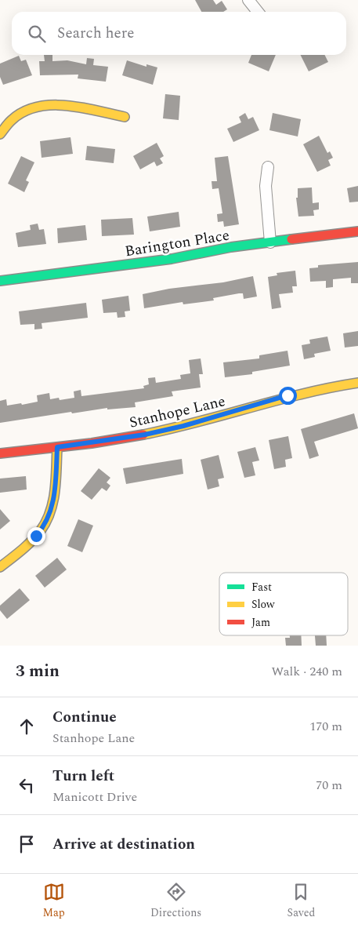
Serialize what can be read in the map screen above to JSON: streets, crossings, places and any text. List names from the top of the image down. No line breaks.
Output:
{"streets":{"street":["Barington Place","Stanhope Lane"]},"legend":["Fast","Slow","Jam"],"page":{"search":"Search here","heading":["3 min","Walk · 240 m"],"list":[["Continue","Stanhope Lane","170 m"],["Turn left","Manicott Drive","70 m"],"Arrive at destination"],"nav":["Map","Directions","Saved"]}}
